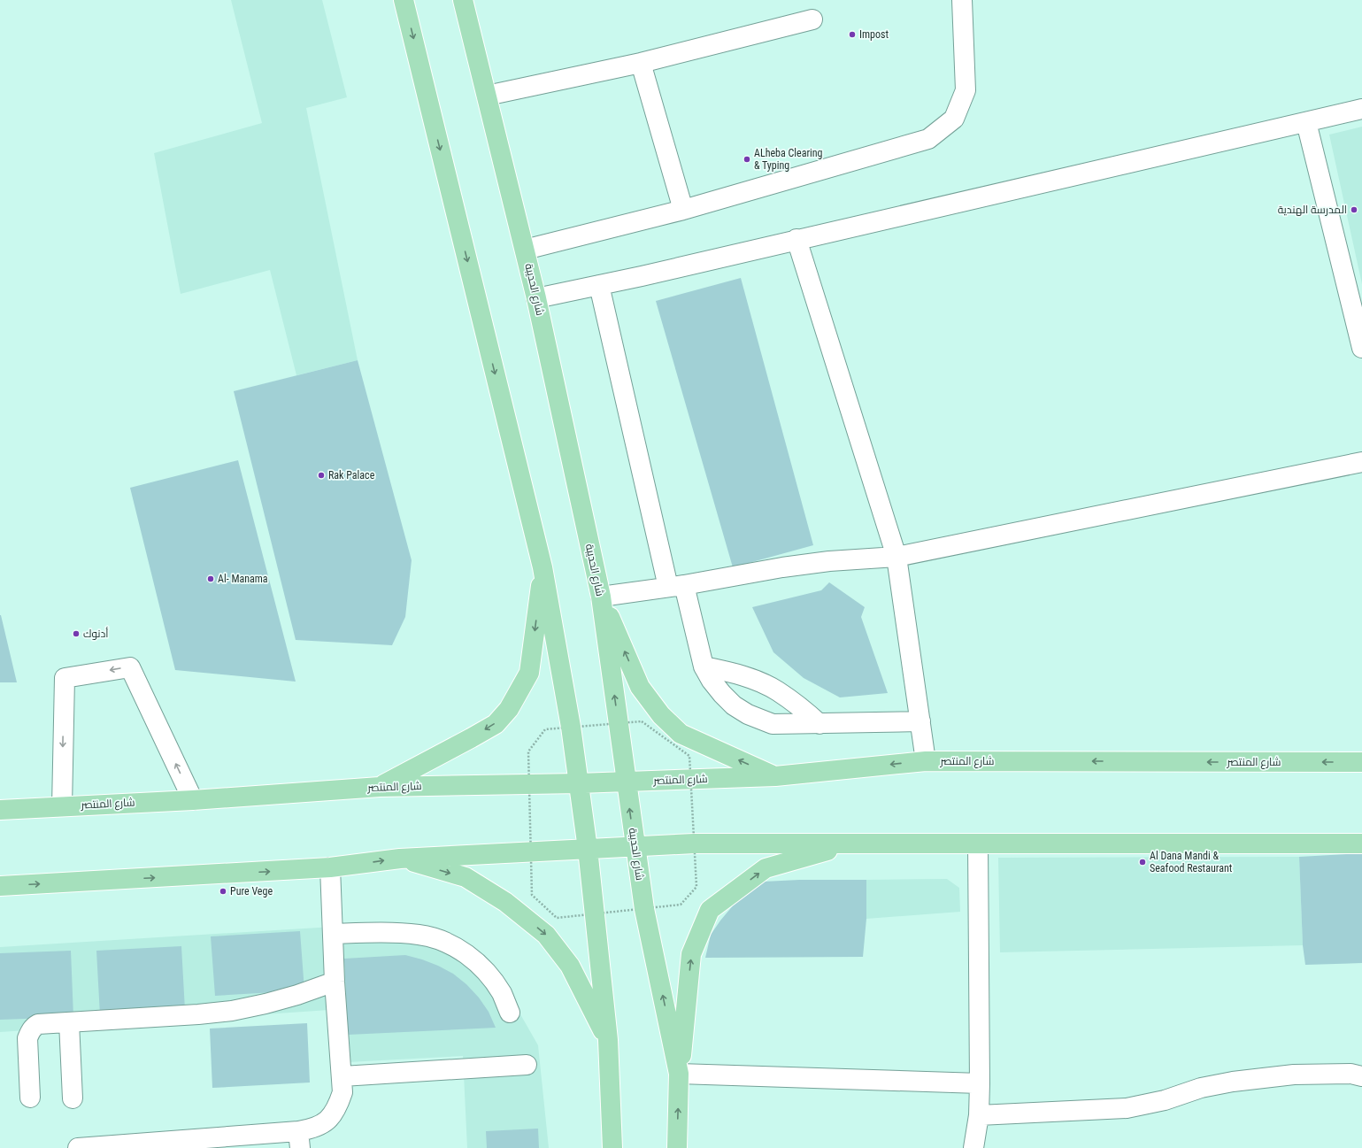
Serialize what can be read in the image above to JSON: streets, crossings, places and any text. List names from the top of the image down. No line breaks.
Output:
{"streets":{"main road":["شارع الحديبة","شارع المنتصر"]},"crossings":[["شارع الحديبة","شارع المنتصر"]],"places":["Impost","ALheba Clearing & Typing","المدرسة الهندية","Rak Palace","Al- Manama","أدنوك","Al Dana Mandi & Seafood Restaurant","Pure Vege"]}
